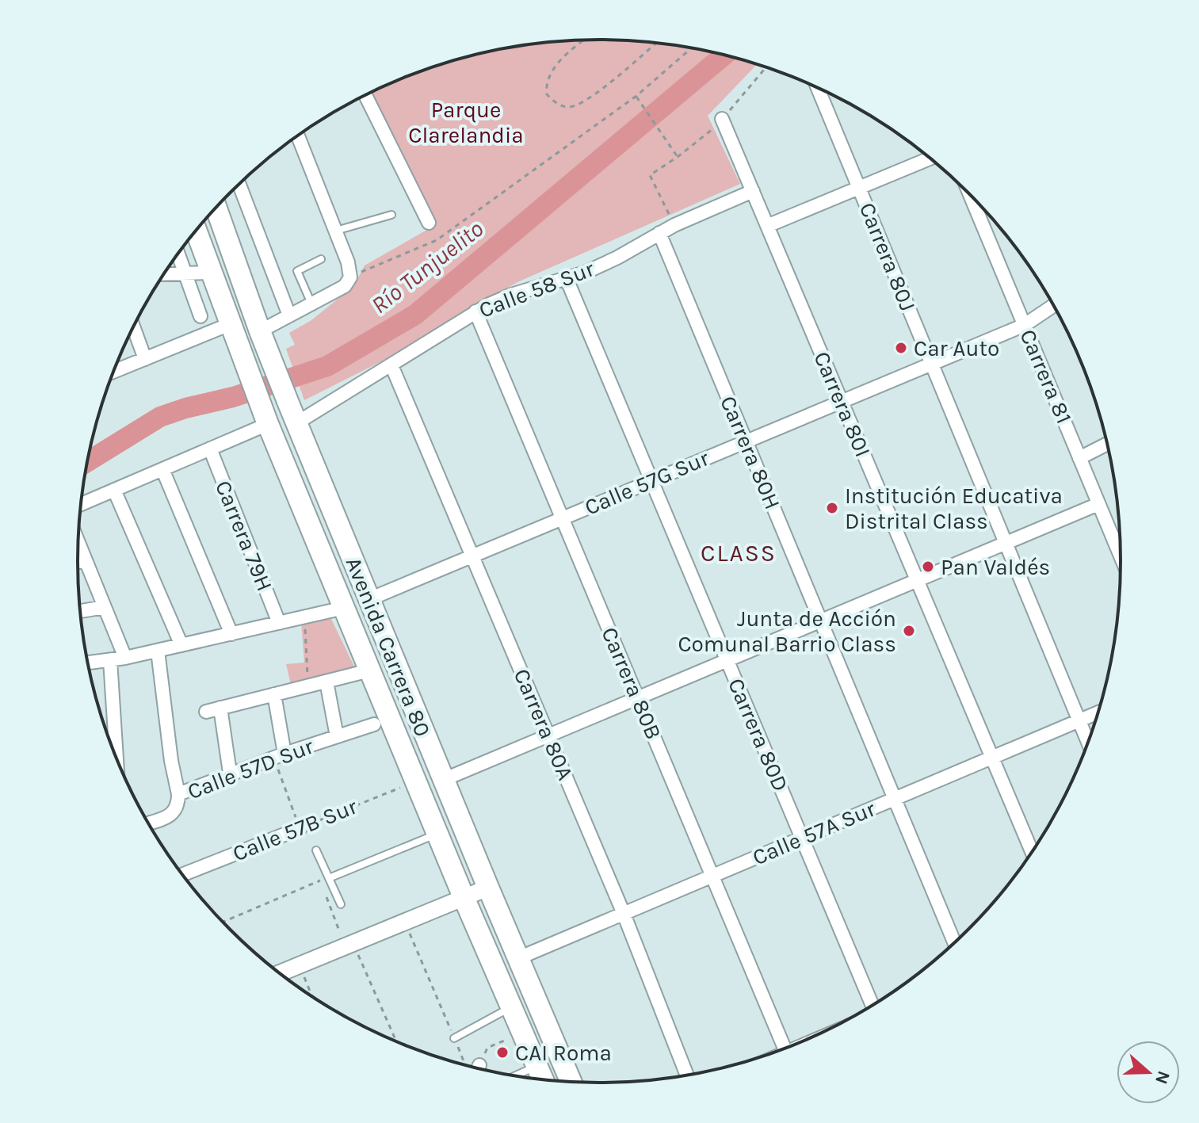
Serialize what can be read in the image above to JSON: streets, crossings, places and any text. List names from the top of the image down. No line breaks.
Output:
{"streets":{"main road":["Avenida Carrera 80"],"street":["Carrera 80J","Calle 58 Sur","Carrera 81","Carrera 80I","Carrera 80H","Calle 57G Sur","Carrera 79H","Carrera 80B","Carrera 80A","Carrera 80D","Calle 57D Sur","Calle 57B Sur","Calle 57A Sur"]},"crossings":[["Carrera 80J","Calle 57G Sur"],["Carrera 80J","Calle 57A Sur"],["Calle 58 Sur","Carrera 80I"],["Calle 58 Sur","Carrera 80H"],["Calle 58 Sur","Avenida Carrera 80"],["Calle 58 Sur","Carrera 80B"],["Calle 58 Sur","Carrera 80A"],["Calle 58 Sur","Carrera 80D"],["Carrera 81","Calle 57G Sur"],["Carrera 80I","Calle 57G Sur"],["Carrera 80I","Calle 57A Sur"],["Carrera 80H","Calle 57G Sur"],["Carrera 80H","Calle 57A Sur"],["Calle 57G Sur","Avenida Carrera 80"],["Calle 57G Sur","Carrera 80B"],["Calle 57G Sur","Carrera 80A"],["Calle 57G Sur","Carrera 80D"],["Avenida Carrera 80","Calle 57B Sur"],["Avenida Carrera 80","Calle 57A Sur"],["Carrera 80B","Calle 57A Sur"],["Carrera 80A","Calle 57A Sur"],["Carrera 80D","Calle 57A Sur"]],"districts":["CLASS"],"water":["Río Tunjuelito"],"parks":["Parque Clarelandia"],"places":["Car Auto","Institución Educativa Distrital Class","Pan Valdés","Junta de Acción Comunal Barrio Class","CAI Roma"],"north":"right"}
